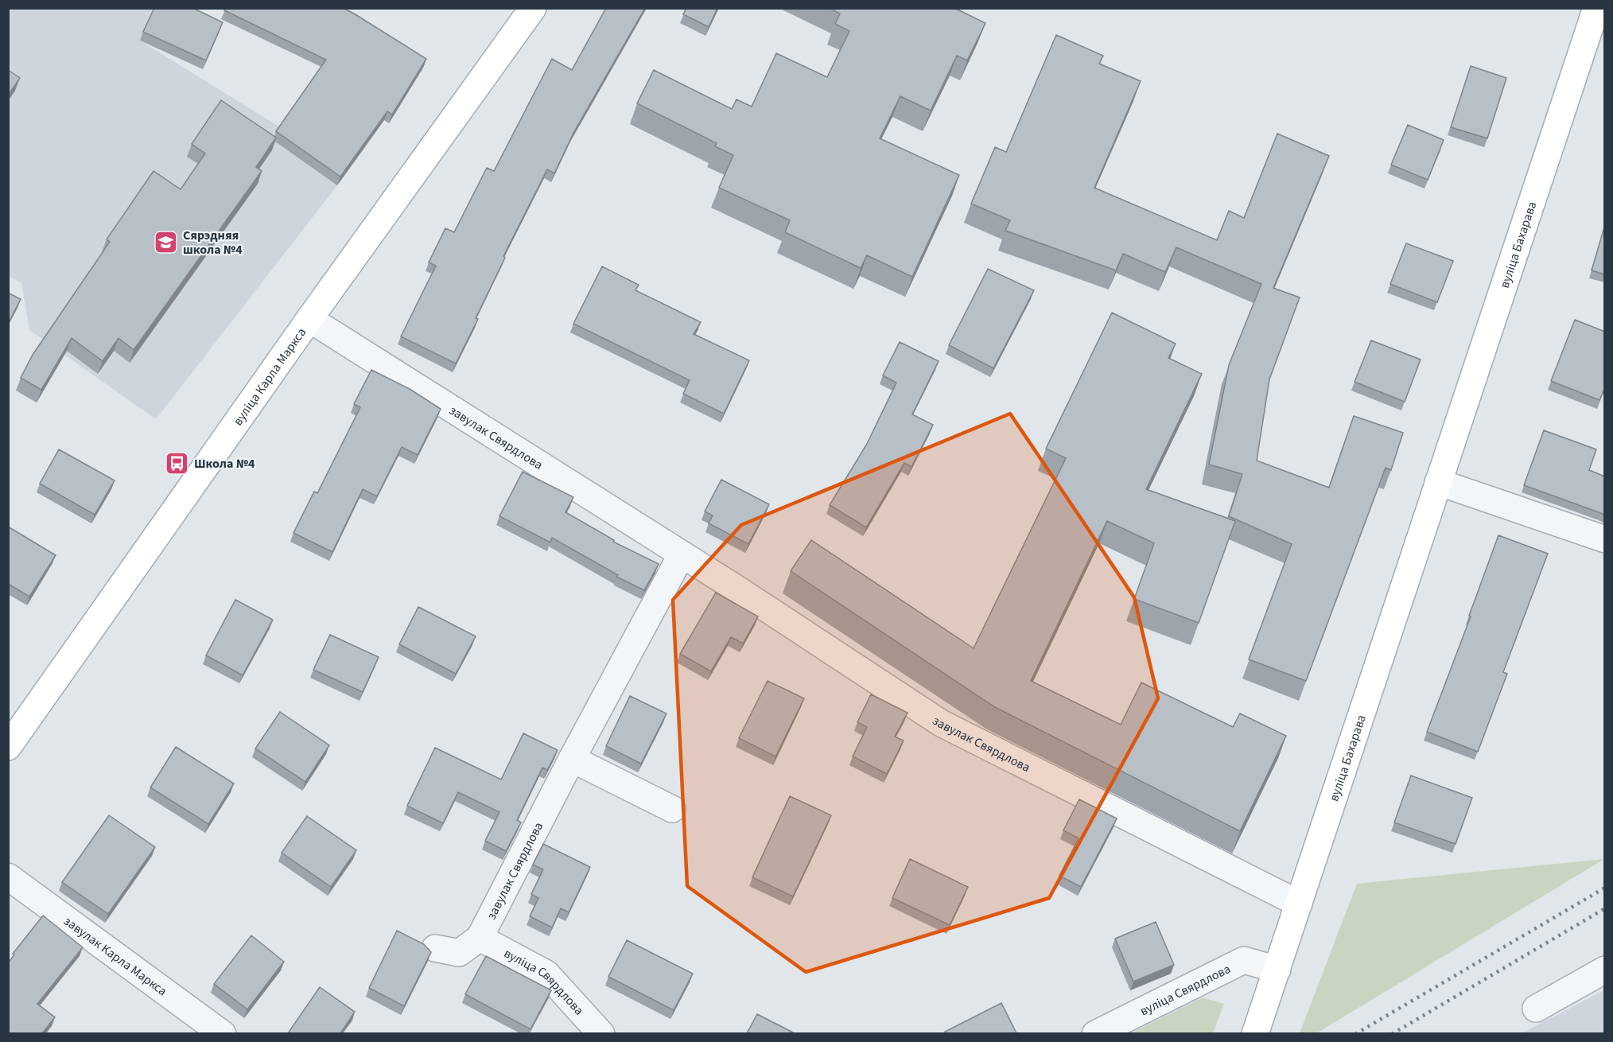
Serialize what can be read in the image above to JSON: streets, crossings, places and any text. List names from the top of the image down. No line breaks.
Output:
{"streets":{"main road":["вуліца Бахарава","вуліца Карла Маркса"],"street":["завулак Свярдлова","завулак Карла Маркса","вуліца Свярдлова"]},"crossings":[["вуліца Бахарава","завулак Свярдлова"],["вуліца Бахарава","вуліца Свярдлова"],["вуліца Карла Маркса","завулак Свярдлова"],["завулак Свярдлова","вуліца Свярдлова"]],"places":{"school or university":["Сярэдняя школа №4"],"bus stop":["Школа №4"]}}
